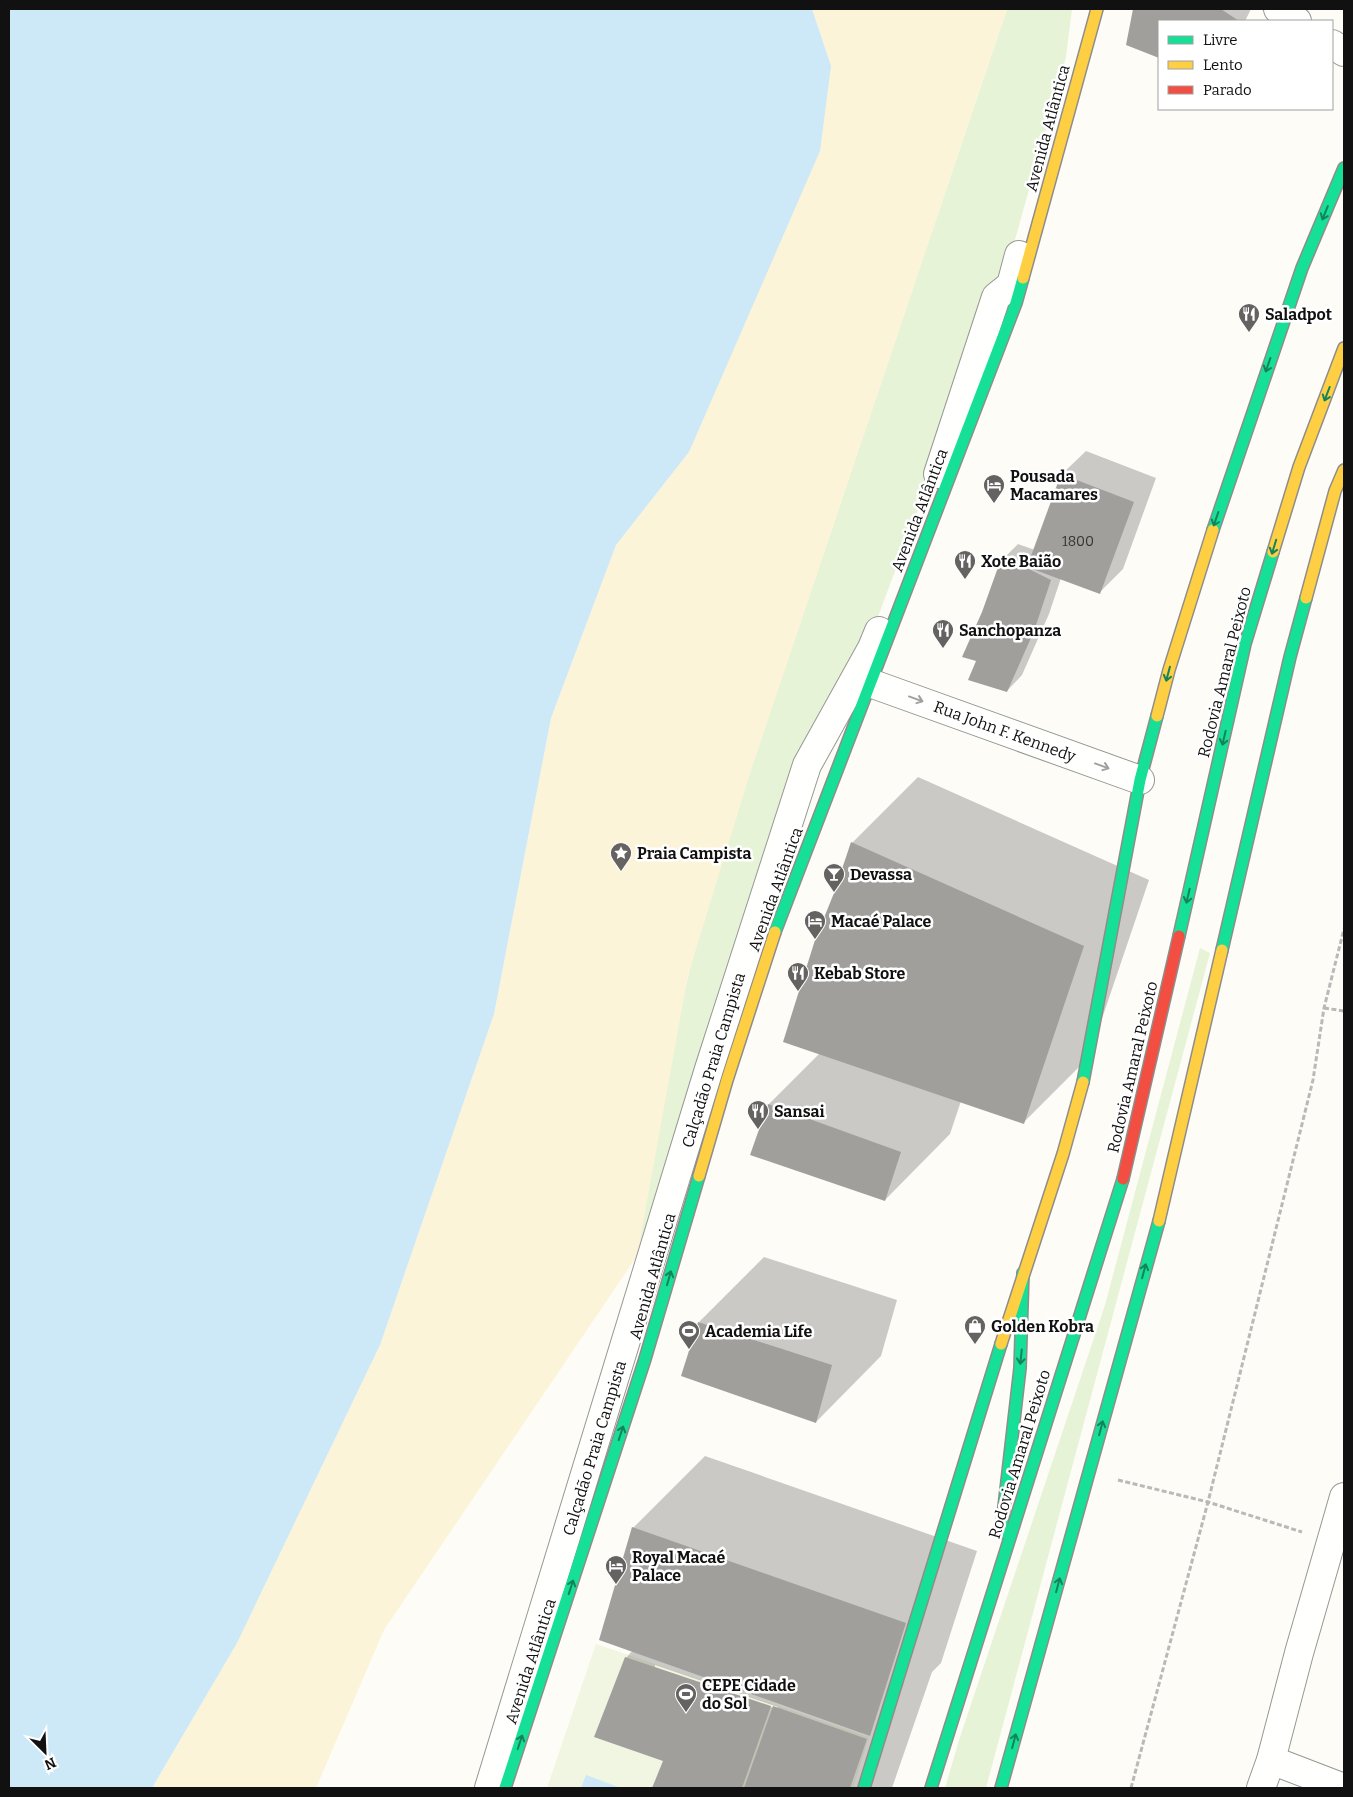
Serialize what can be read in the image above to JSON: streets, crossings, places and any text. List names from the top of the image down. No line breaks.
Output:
{"streets":{"main road":["Avenida Atlântica","Rodovia Amaral Peixoto"],"street":["Rua John F. Kennedy","Calçadão Praia Campista"]},"crossings":[["Avenida Atlântica","Rua John F. Kennedy"]],"one_way":["Avenida Atlântica","Rua John F. Kennedy"],"places":{"restaurant":["Saladpot","Xote Baião","Sanchopanza","Kebab Store","Sansai"],"hotel":["Pousada Macamares","Macaé Palace","Royal Macaé Palace"],"place":["Praia Campista"],"bar":["Devassa"],"shop":["Golden Kobra"],"sports":["Academia Life","CEPE Cidade do Sol"]},"house_numbers":["1800"],"legend":["Livre","Lento","Parado"],"north":"bottom right"}
